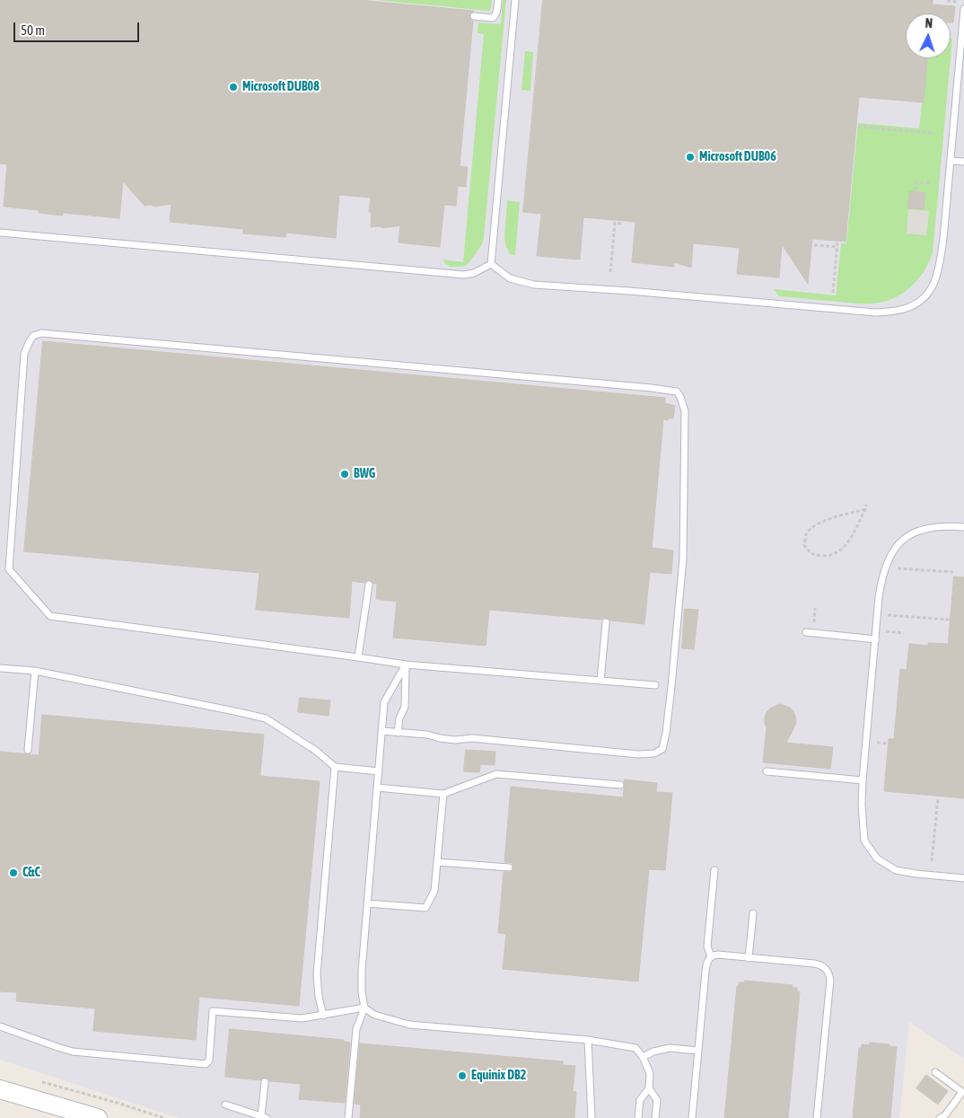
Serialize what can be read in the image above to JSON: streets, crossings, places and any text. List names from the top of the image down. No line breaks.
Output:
{"places":["Microsoft DUB08","Microsoft DUB06","BWG","C&C","Equinix DB2"],"scale_bar":"50 m","north":"top"}
